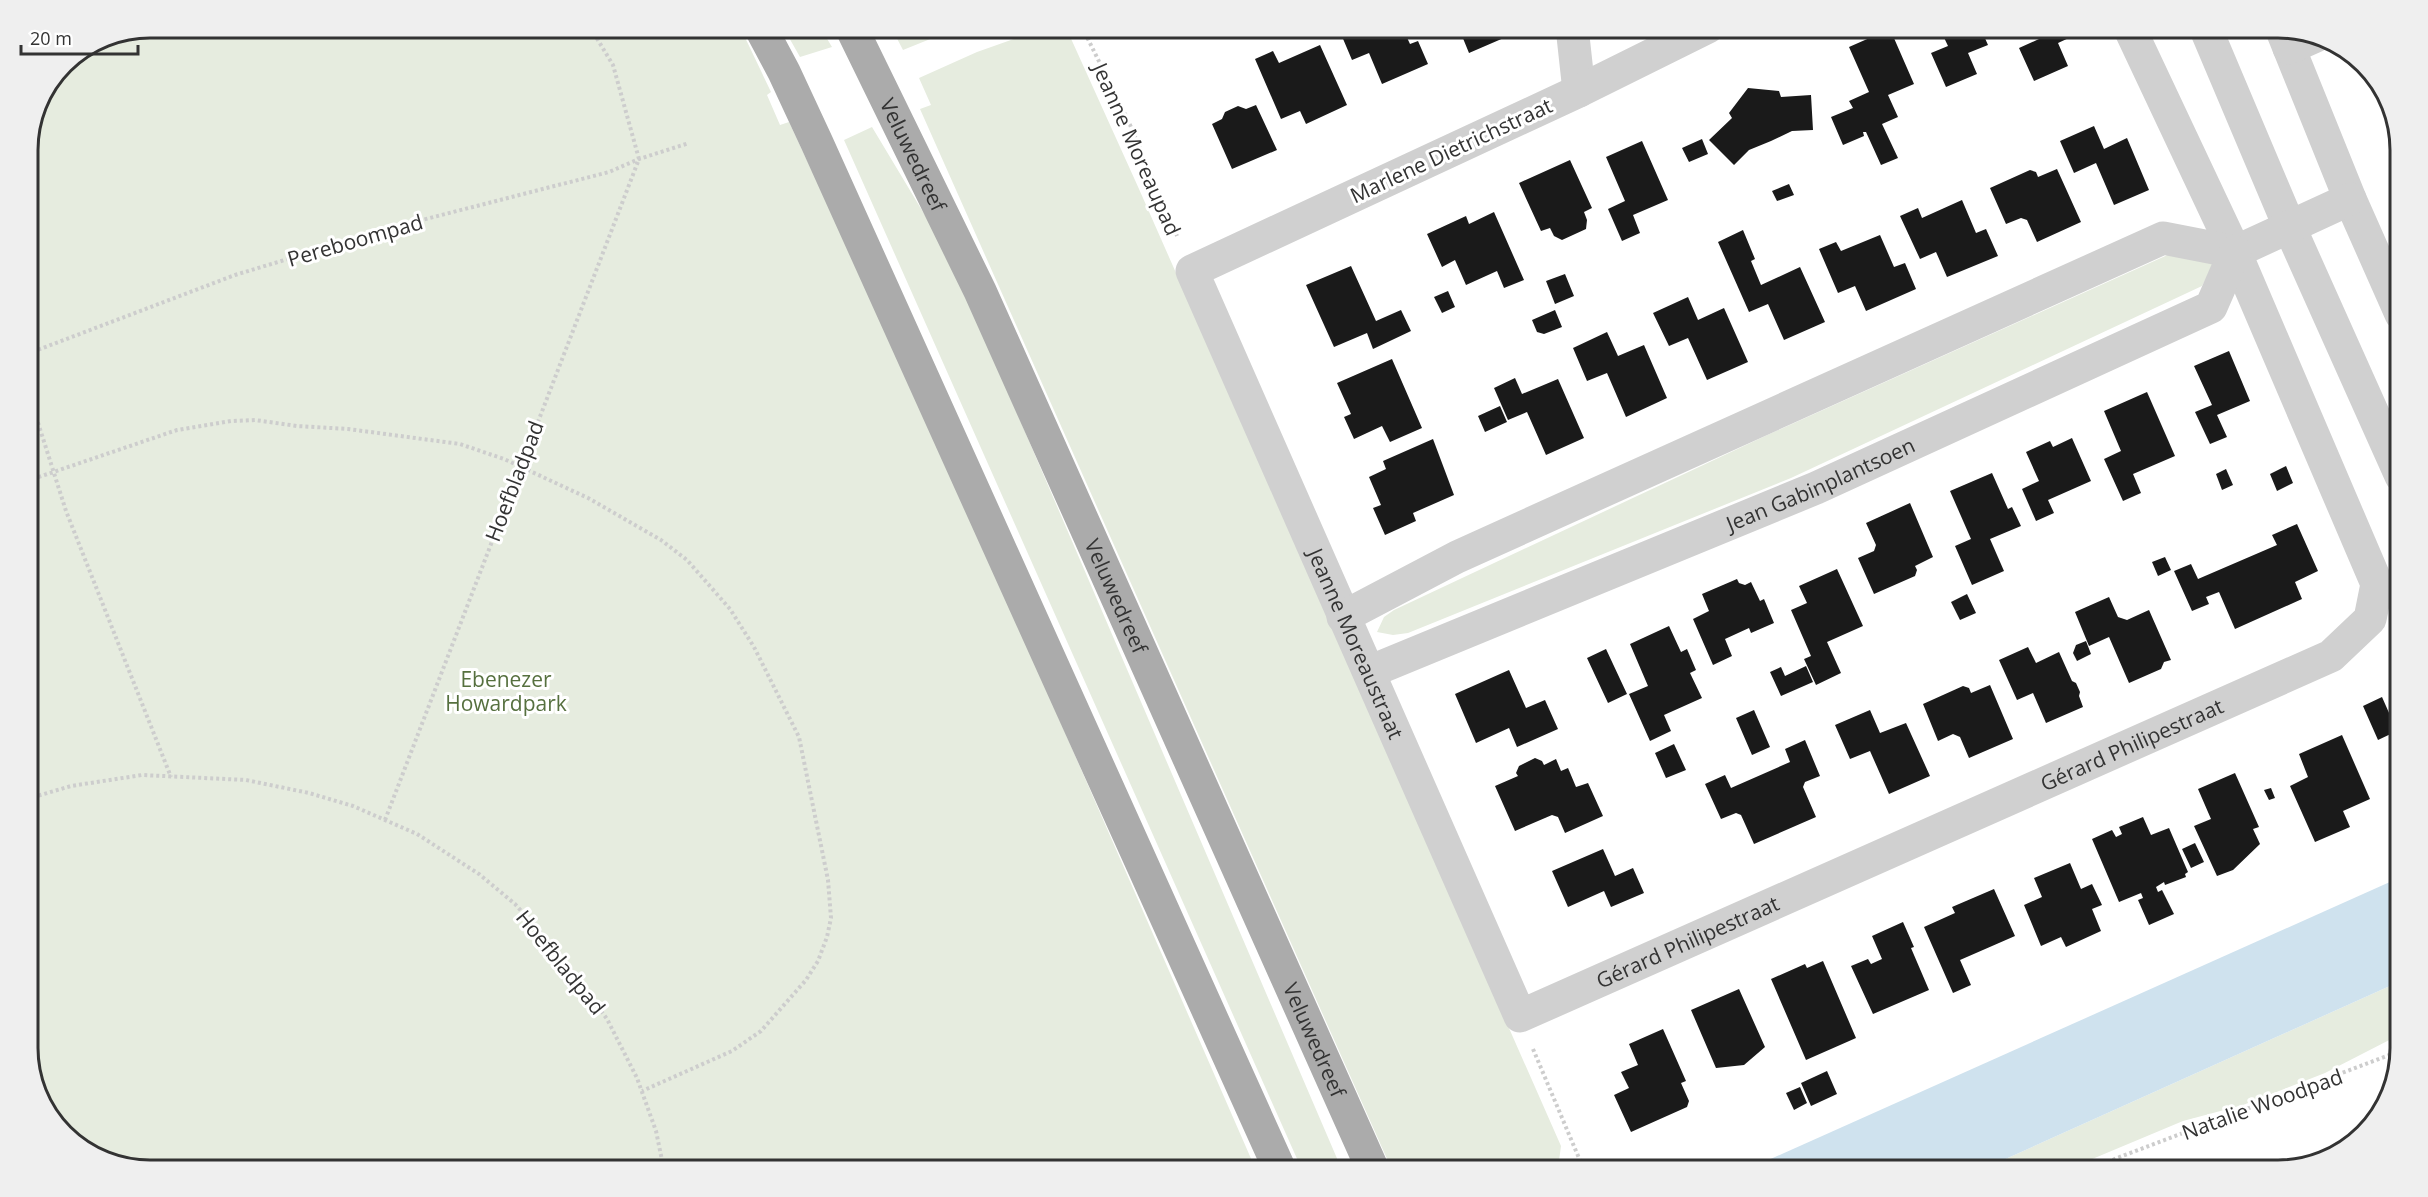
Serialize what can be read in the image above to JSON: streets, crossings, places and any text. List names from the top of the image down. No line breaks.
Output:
{"streets":{"main road":["Veluwedreef"],"street":["Marlene Dietrichstraat","Jean Gabinplantsoen","Jeanne Moreaustraat","Gérard Philipestraat"],"path":["Jeanne Moreaupad","Pereboompad","Hoefbladpad","Natalie Woodpad"]},"crossings":[["Jeanne Moreaupad","Marlene Dietrichstraat"],["Jeanne Moreaupad","Jeanne Moreaustraat"],["Marlene Dietrichstraat","Jeanne Moreaustraat"],["Pereboompad","Hoefbladpad"],["Jean Gabinplantsoen","Jeanne Moreaustraat"],["Jean Gabinplantsoen","Gérard Philipestraat"],["Jeanne Moreaustraat","Gérard Philipestraat"]],"parks":["Ebenezer Howardpark"],"scale_bar":"20 m"}
